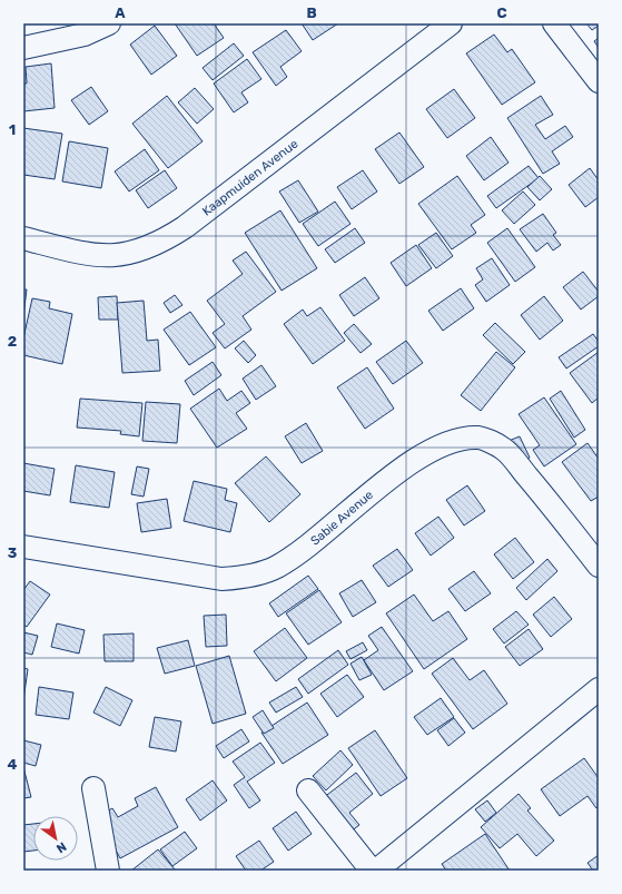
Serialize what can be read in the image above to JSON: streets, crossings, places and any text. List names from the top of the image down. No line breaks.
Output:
{"streets":{"street":["Kaapmuiden Avenue","Sabie Avenue"]},"north":"bottom right","grid":{"columns":["A","B","C"],"rows":["1","2","3","4"]}}
